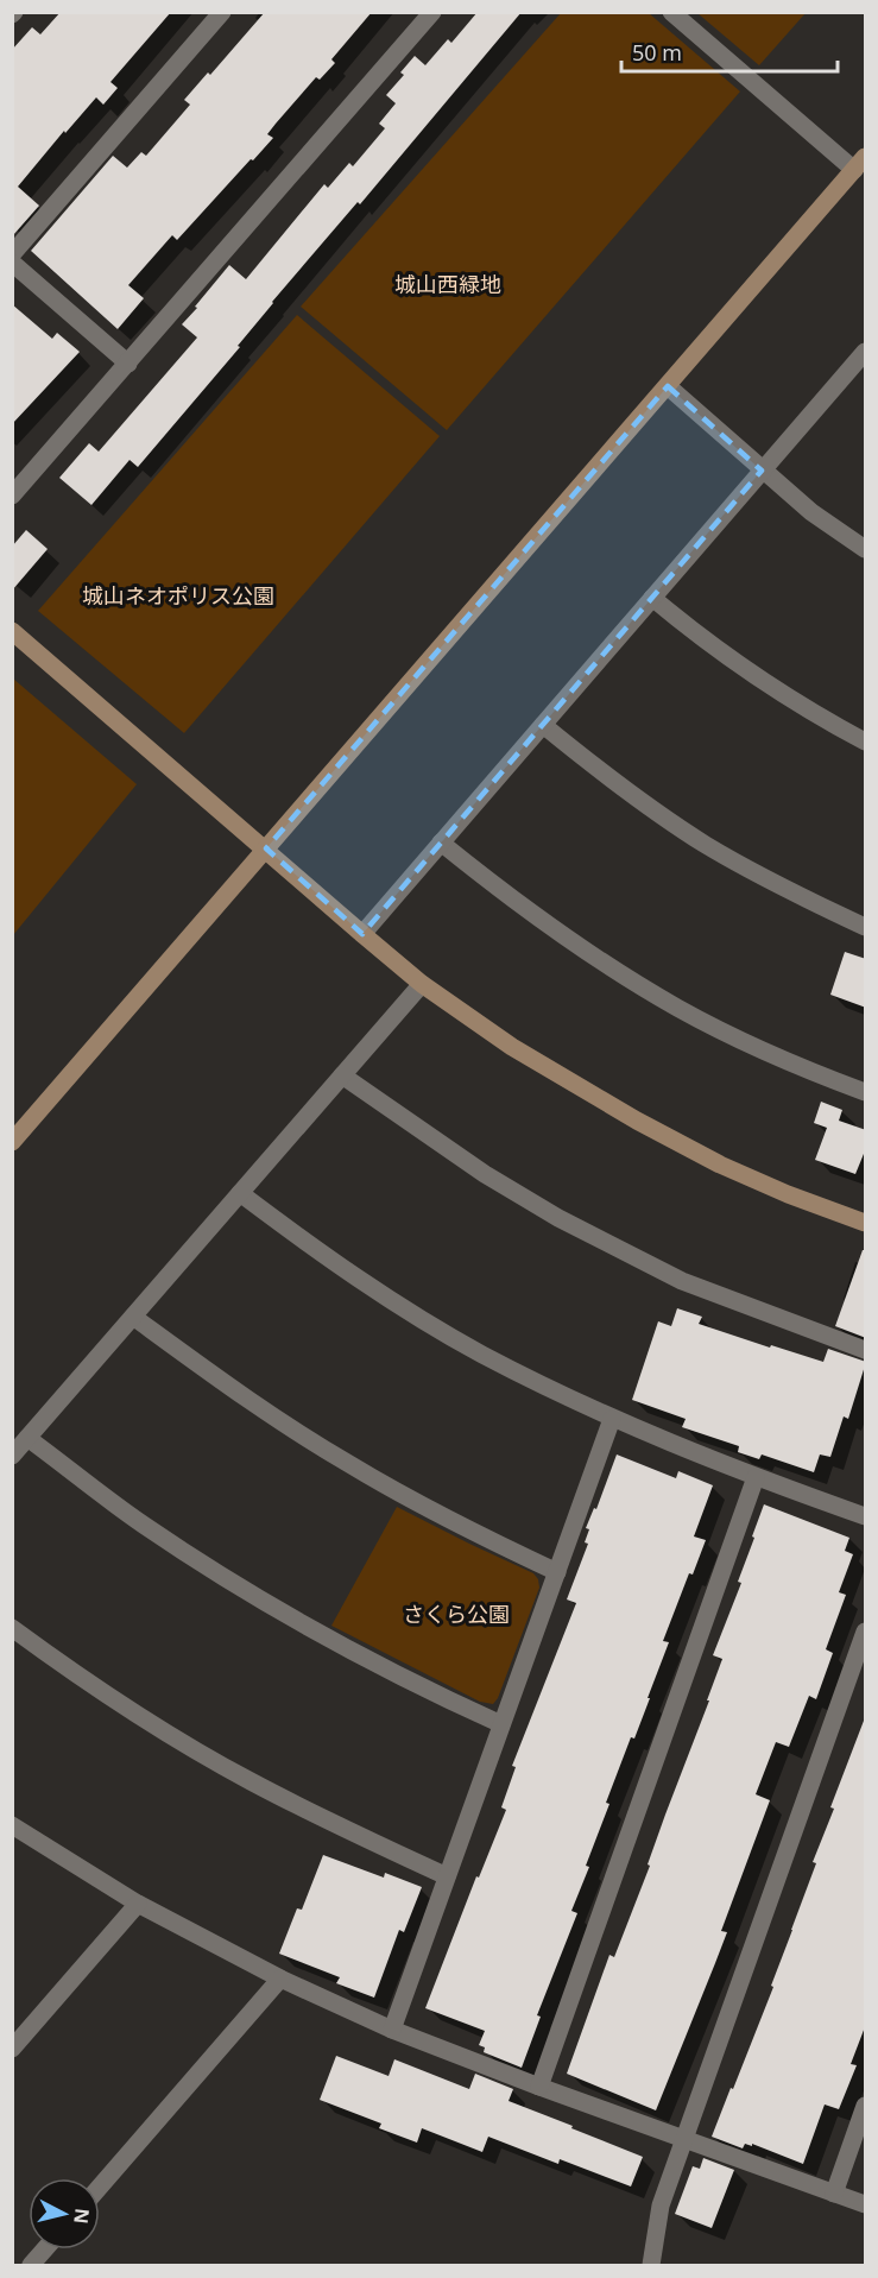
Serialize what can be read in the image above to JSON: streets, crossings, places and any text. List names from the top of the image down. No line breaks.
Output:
{"parks":["城山西緑地","城山ネオポリス公園","さくら公園"],"scale_bar":"50 m","north":"right"}
